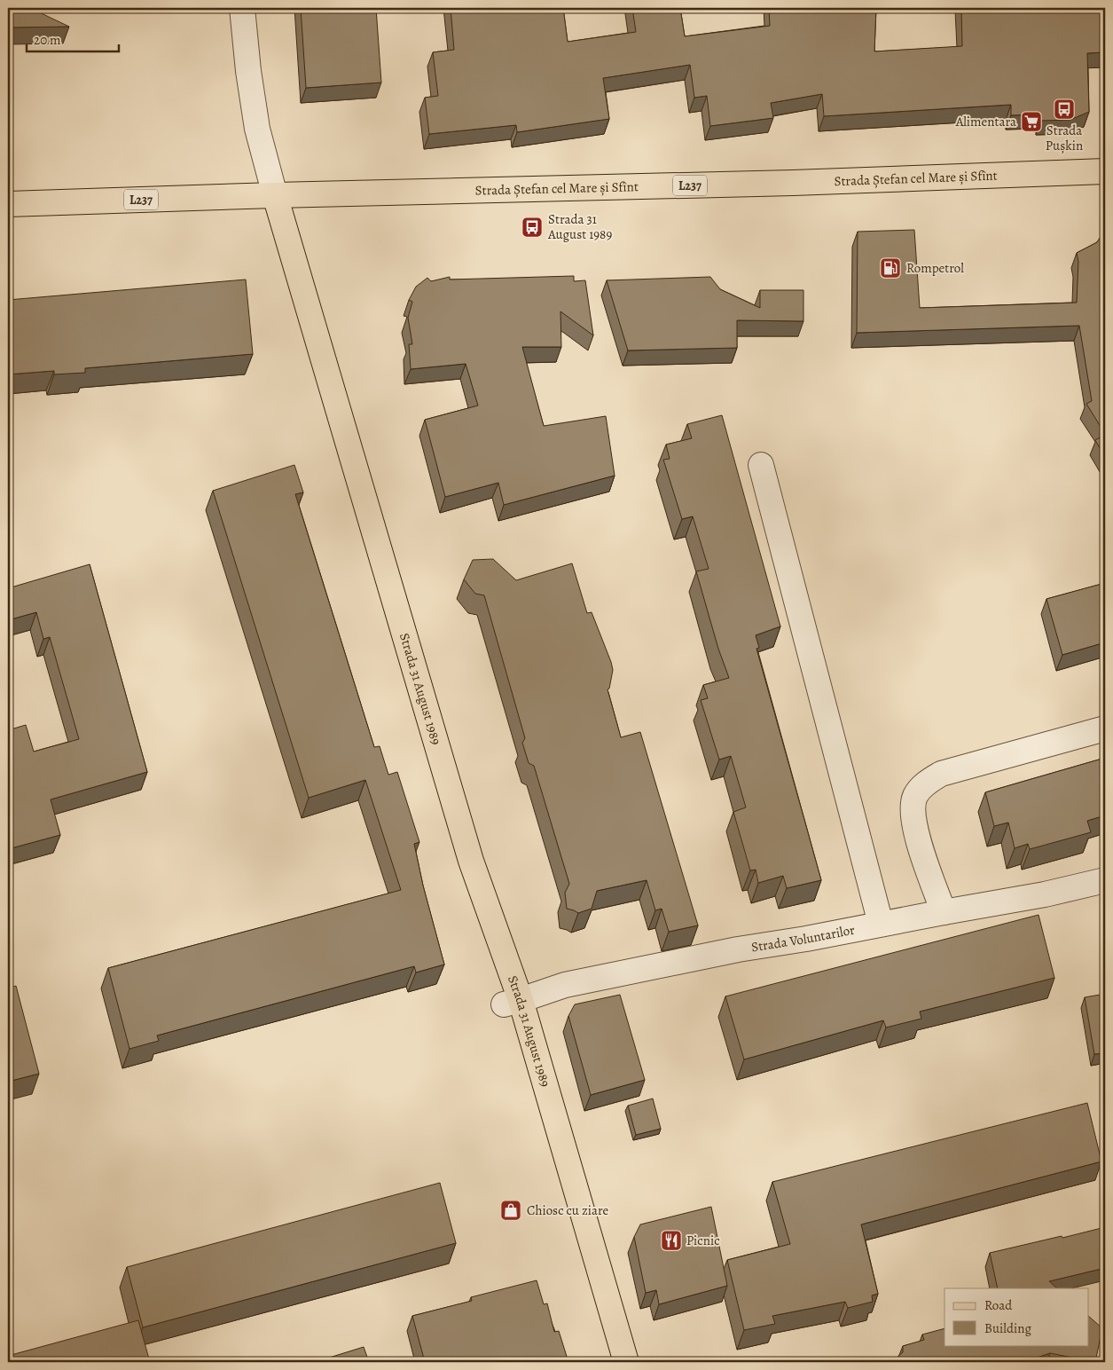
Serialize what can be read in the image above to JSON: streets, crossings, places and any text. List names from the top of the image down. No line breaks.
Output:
{"streets":{"main road":["Strada Ștefan cel Mare și Sfînt","L237","Strada 31 August 1989"],"street":["Strada Voluntarilor"]},"crossings":[["Strada Ștefan cel Mare și Sfînt","Strada 31 August 1989"],["Strada 31 August 1989","Strada Voluntarilor"]],"places":{"bus stop":["Strada Pușkin","Strada 31 August 1989"],"supermarket":["Alimentara"],"fuel station":["Rompetrol"],"shop":["Chiosc cu ziare"],"restaurant":["Picnic"]},"legend":["Road","Building"],"scale_bar":"20 m"}
